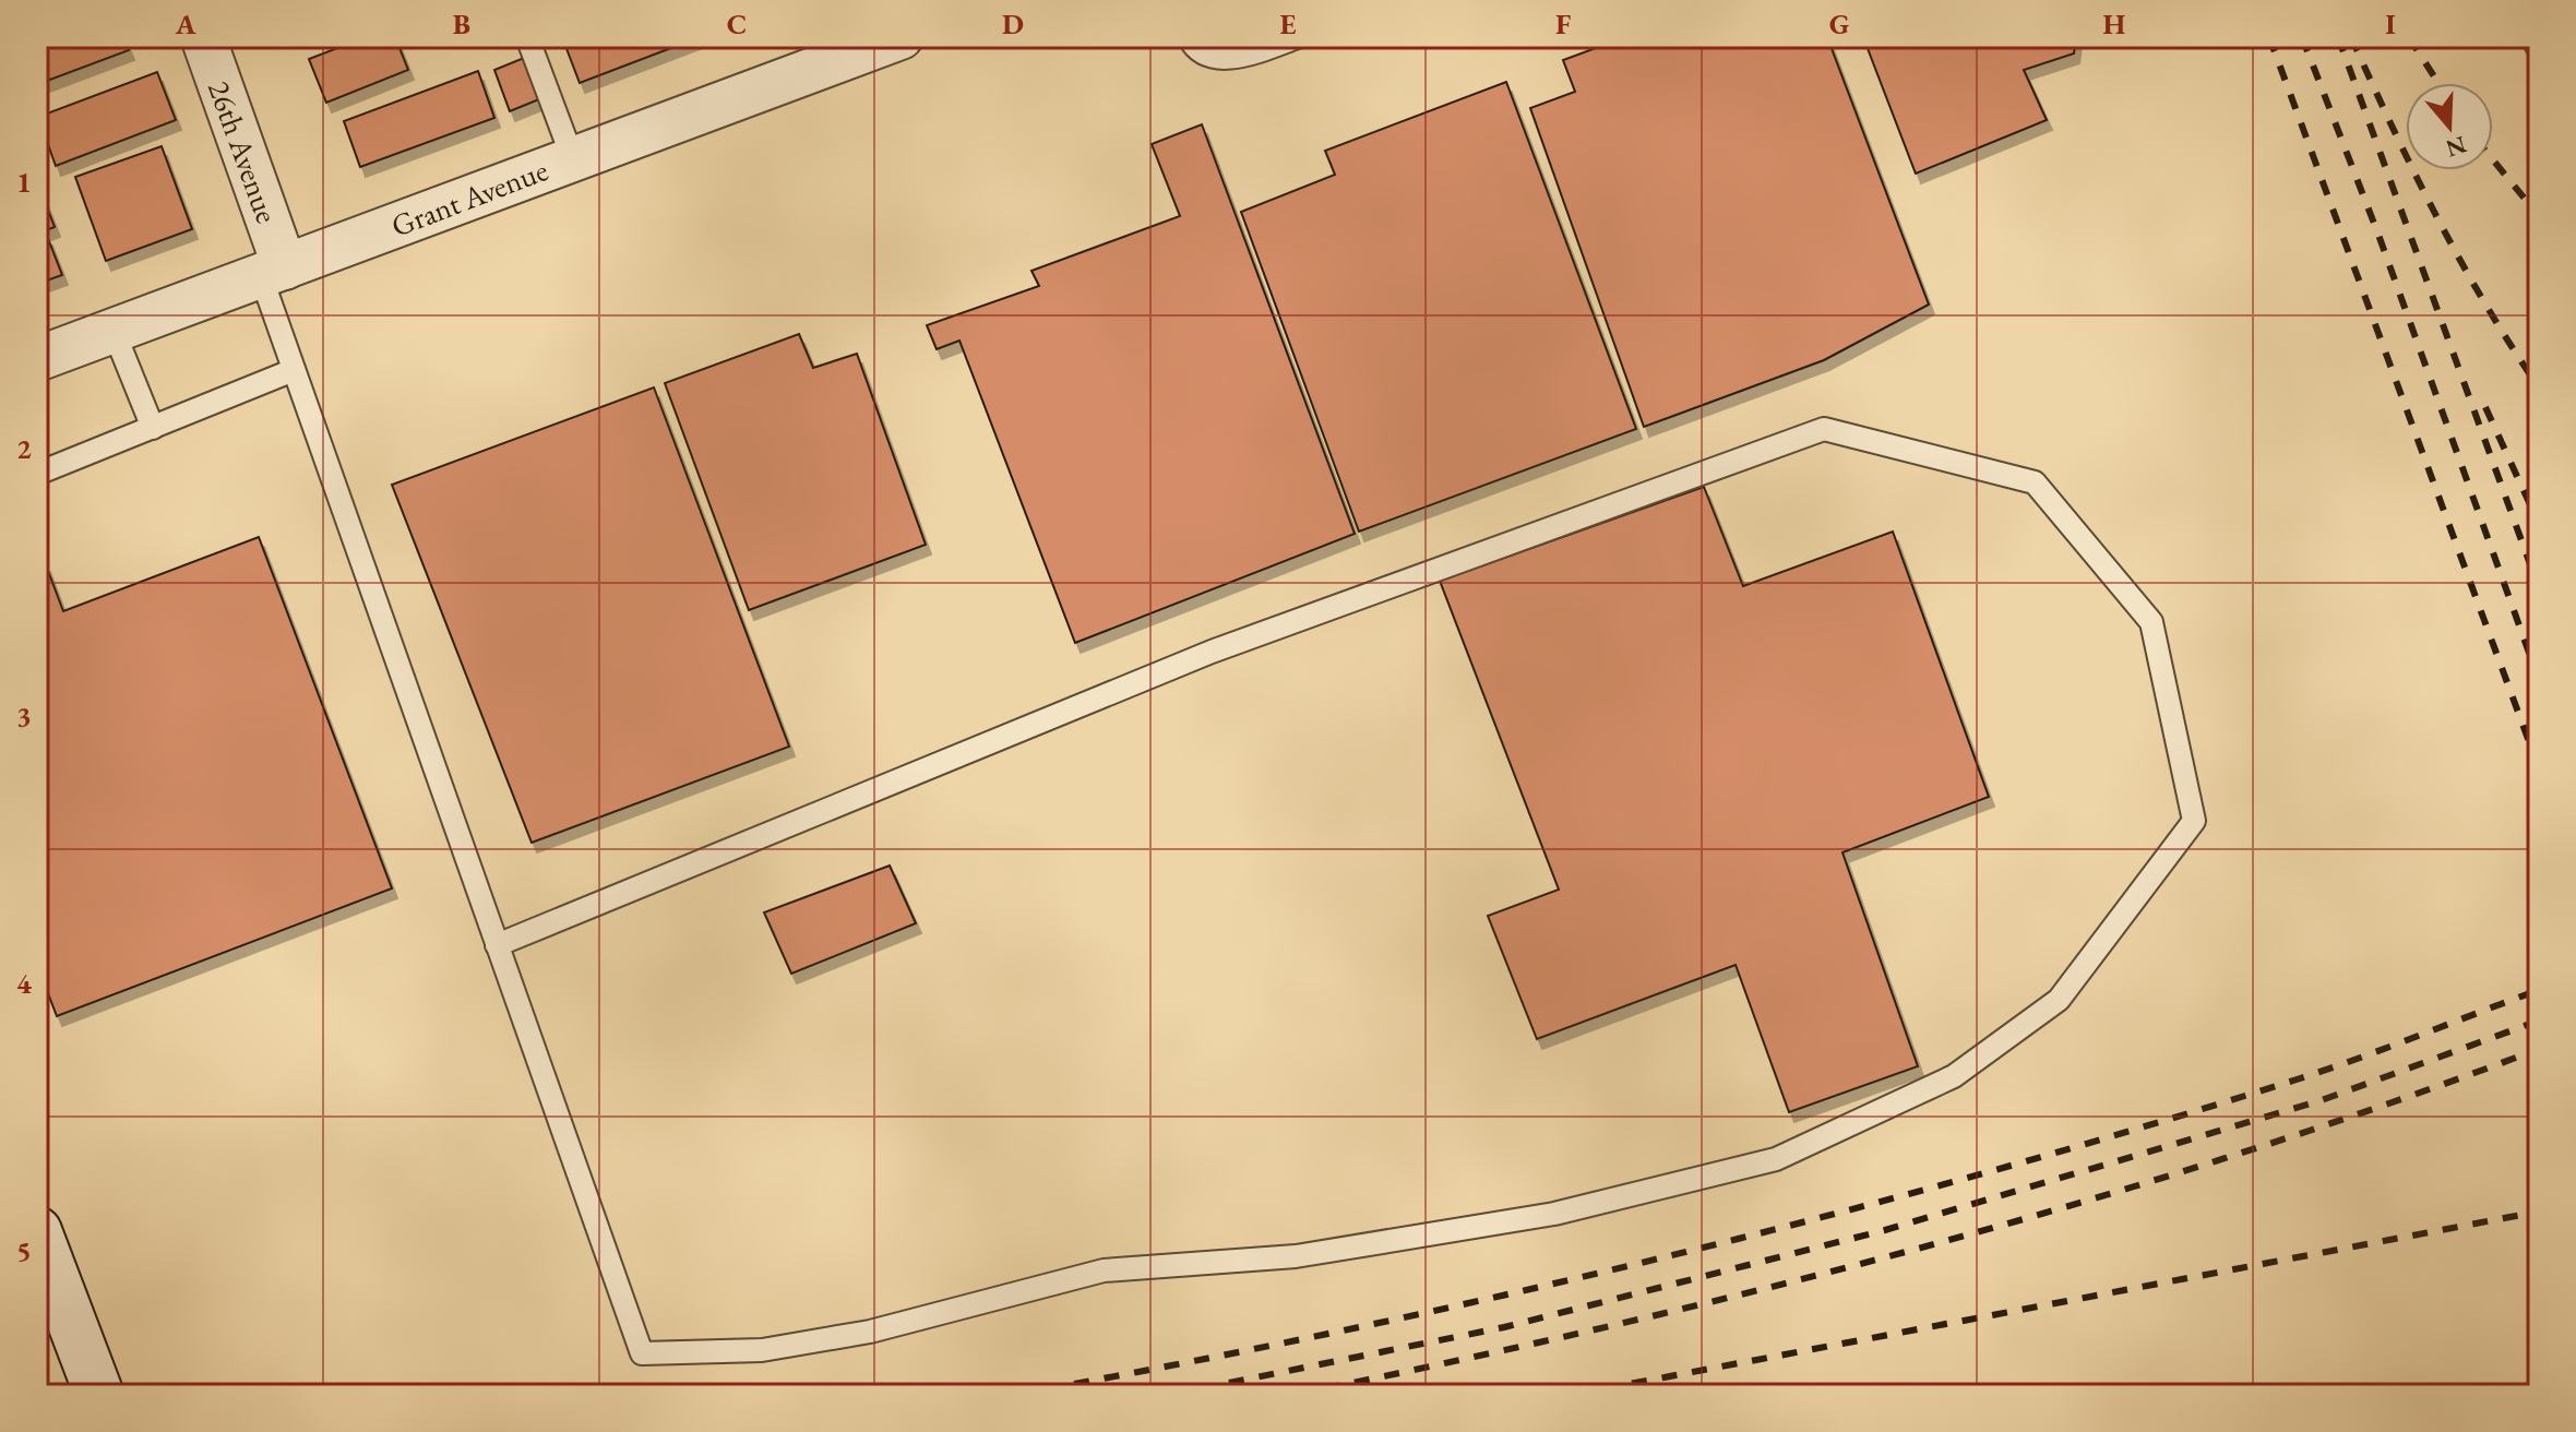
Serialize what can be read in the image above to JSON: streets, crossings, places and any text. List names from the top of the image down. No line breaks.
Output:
{"streets":{"street":["26th Avenue","Grant Avenue"]},"crossings":[["26th Avenue","Grant Avenue"]],"north":"bottom","grid":{"columns":["A","B","C","D","E","F","G","H","I"],"rows":["1","2","3","4","5"]}}
